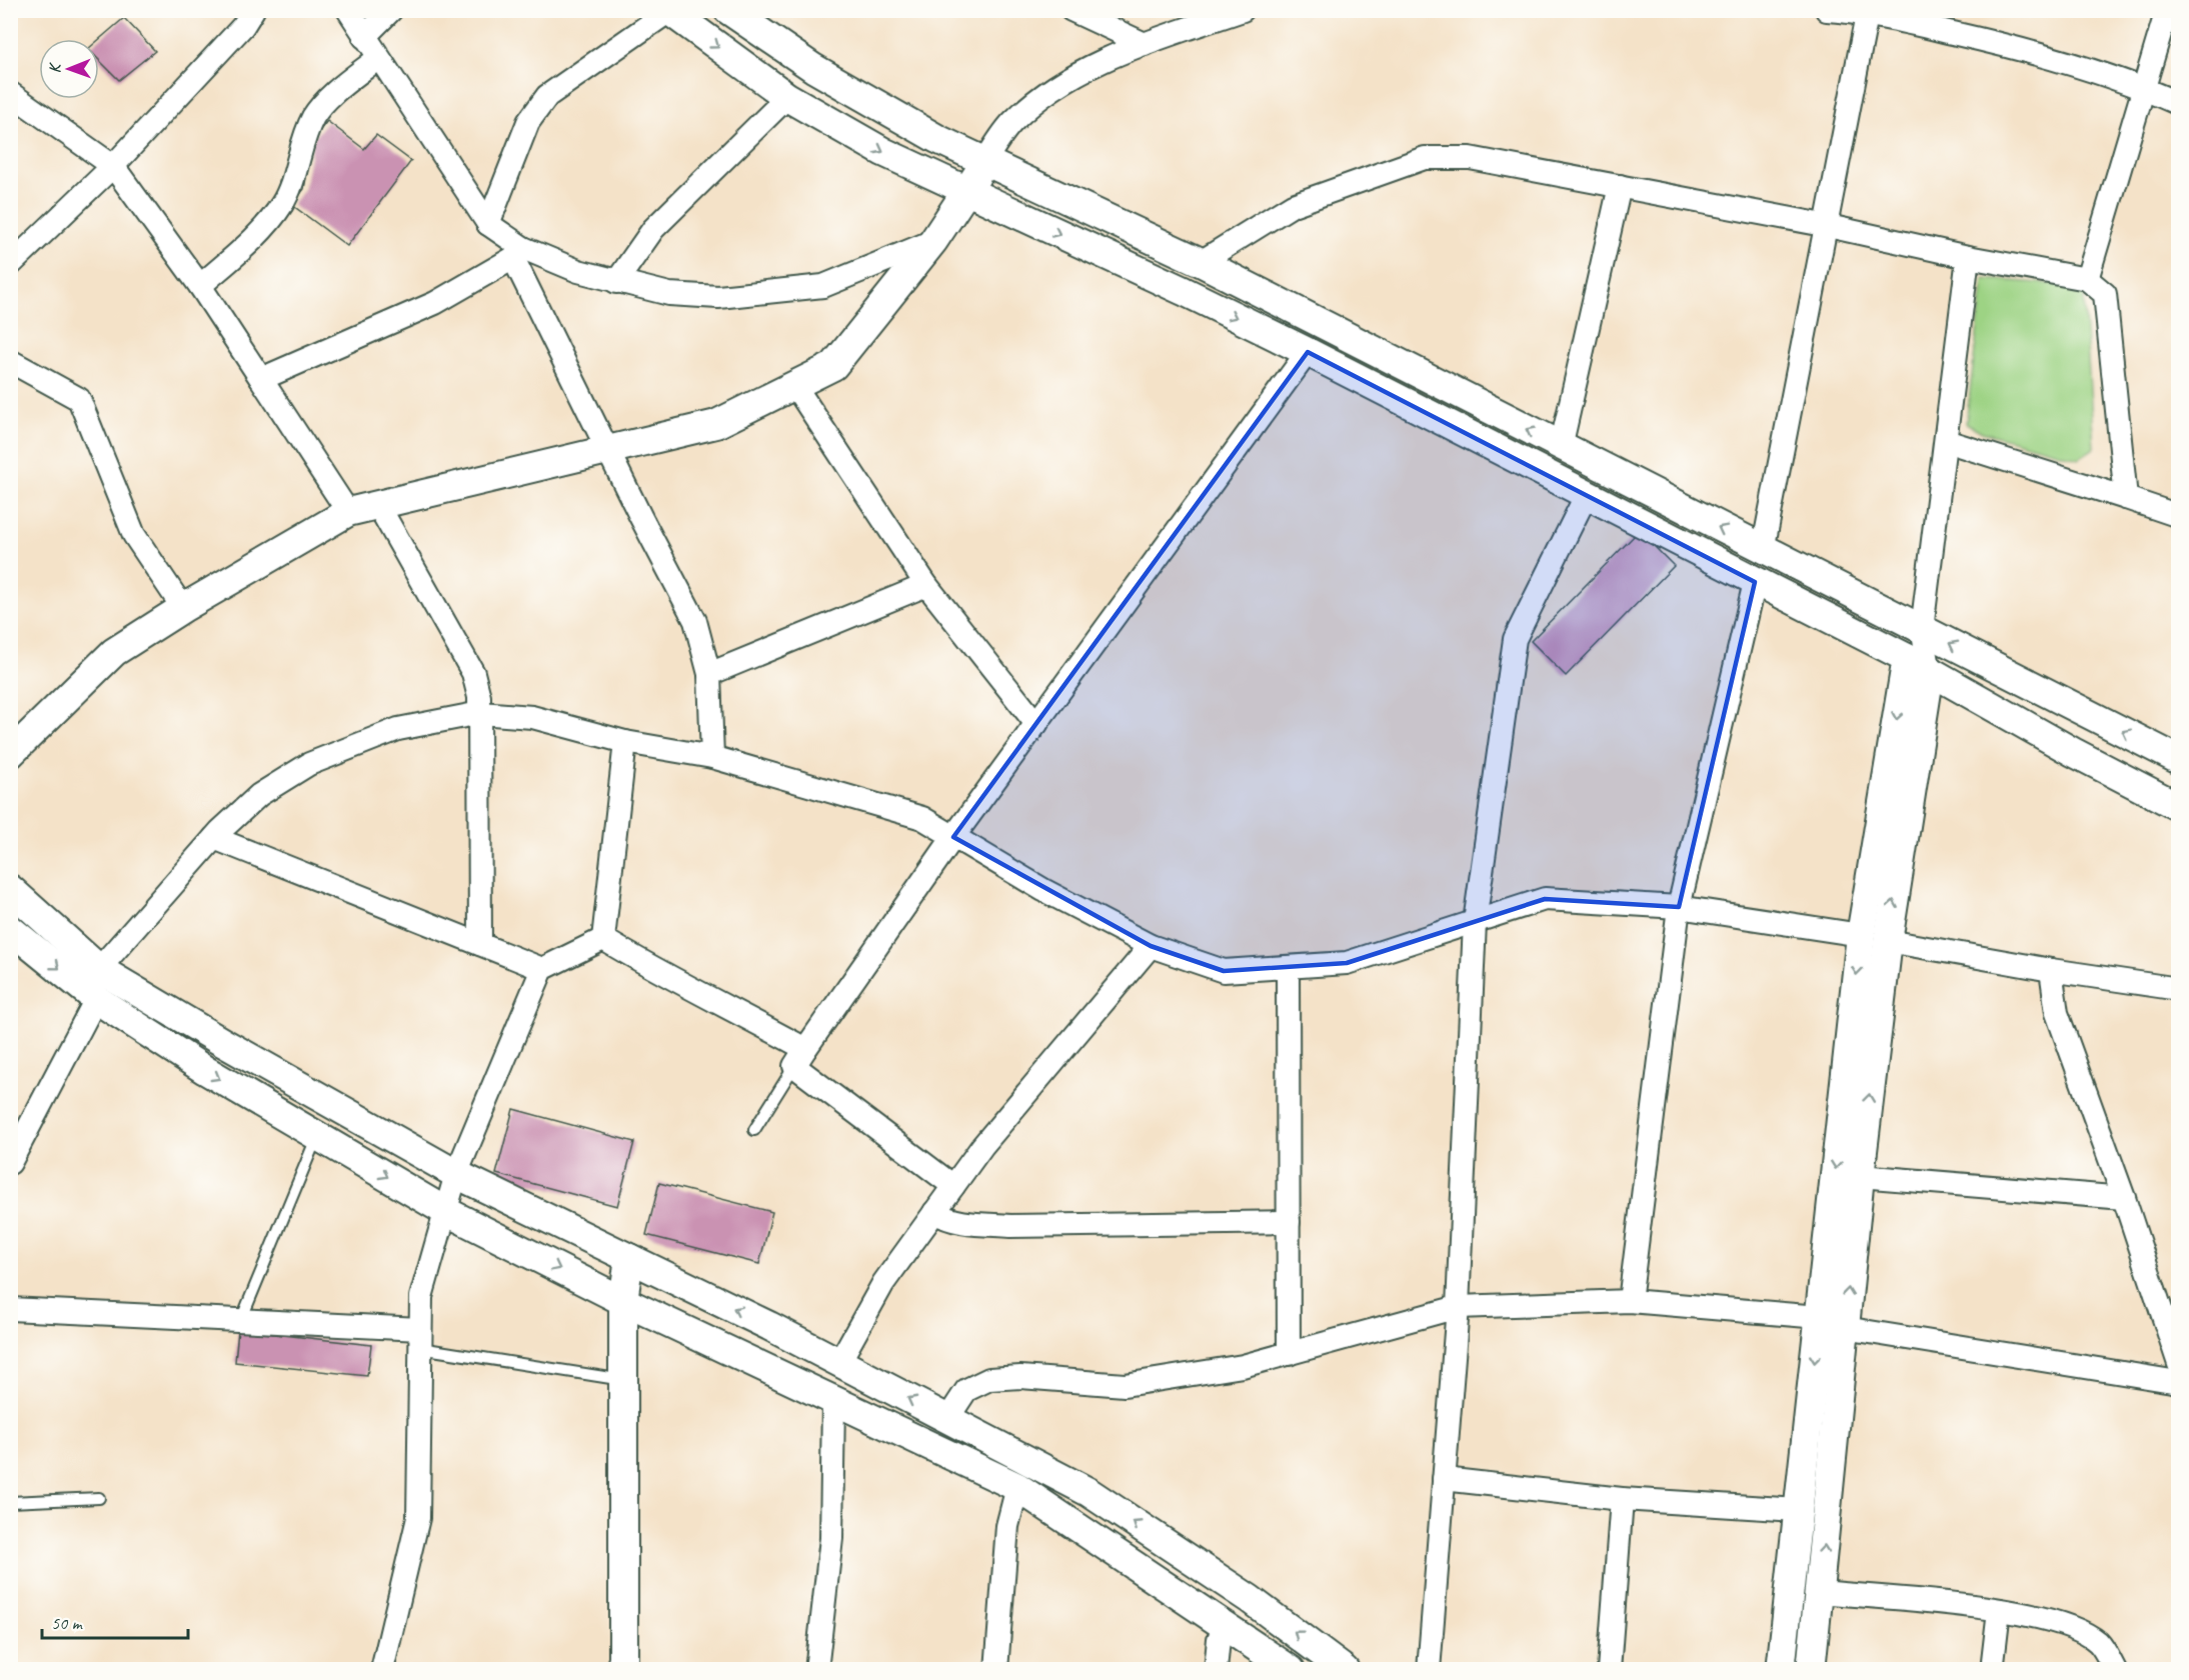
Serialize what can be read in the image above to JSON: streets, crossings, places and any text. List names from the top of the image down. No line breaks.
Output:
{"scale_bar":"50 m","north":"left"}
